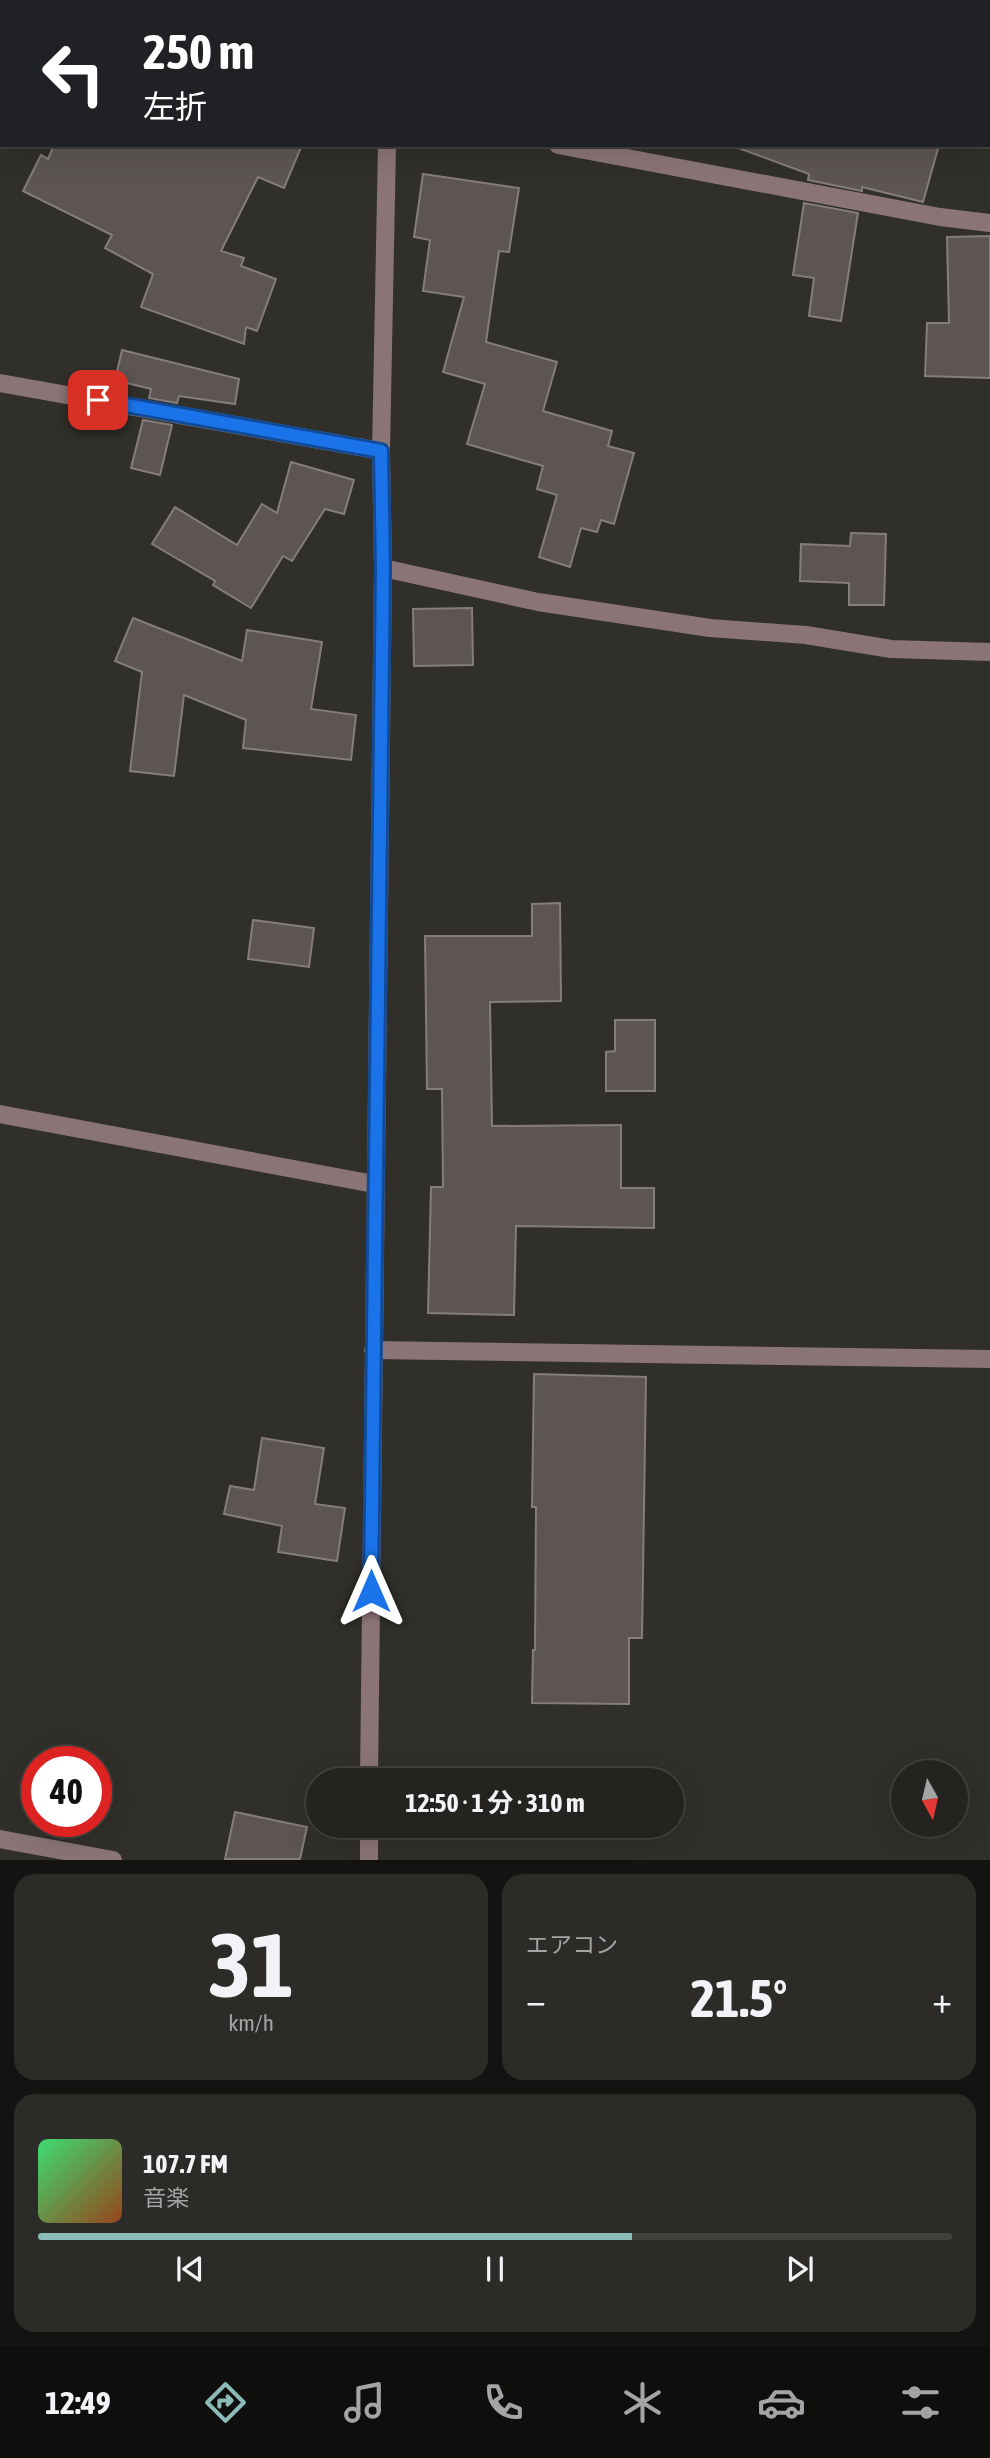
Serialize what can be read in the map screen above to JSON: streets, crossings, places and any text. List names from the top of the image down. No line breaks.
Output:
{"north":"bottom","page":{"turn":["250 m","左折"],"limit":"40","trip":"12:50 · 1 分 · 310 m","tile":[["31","km/h"],"エアコン"],"heat":["−","21.5°","+"],"song":["107.7 FM","音楽"],"tabs":"12:49"}}
